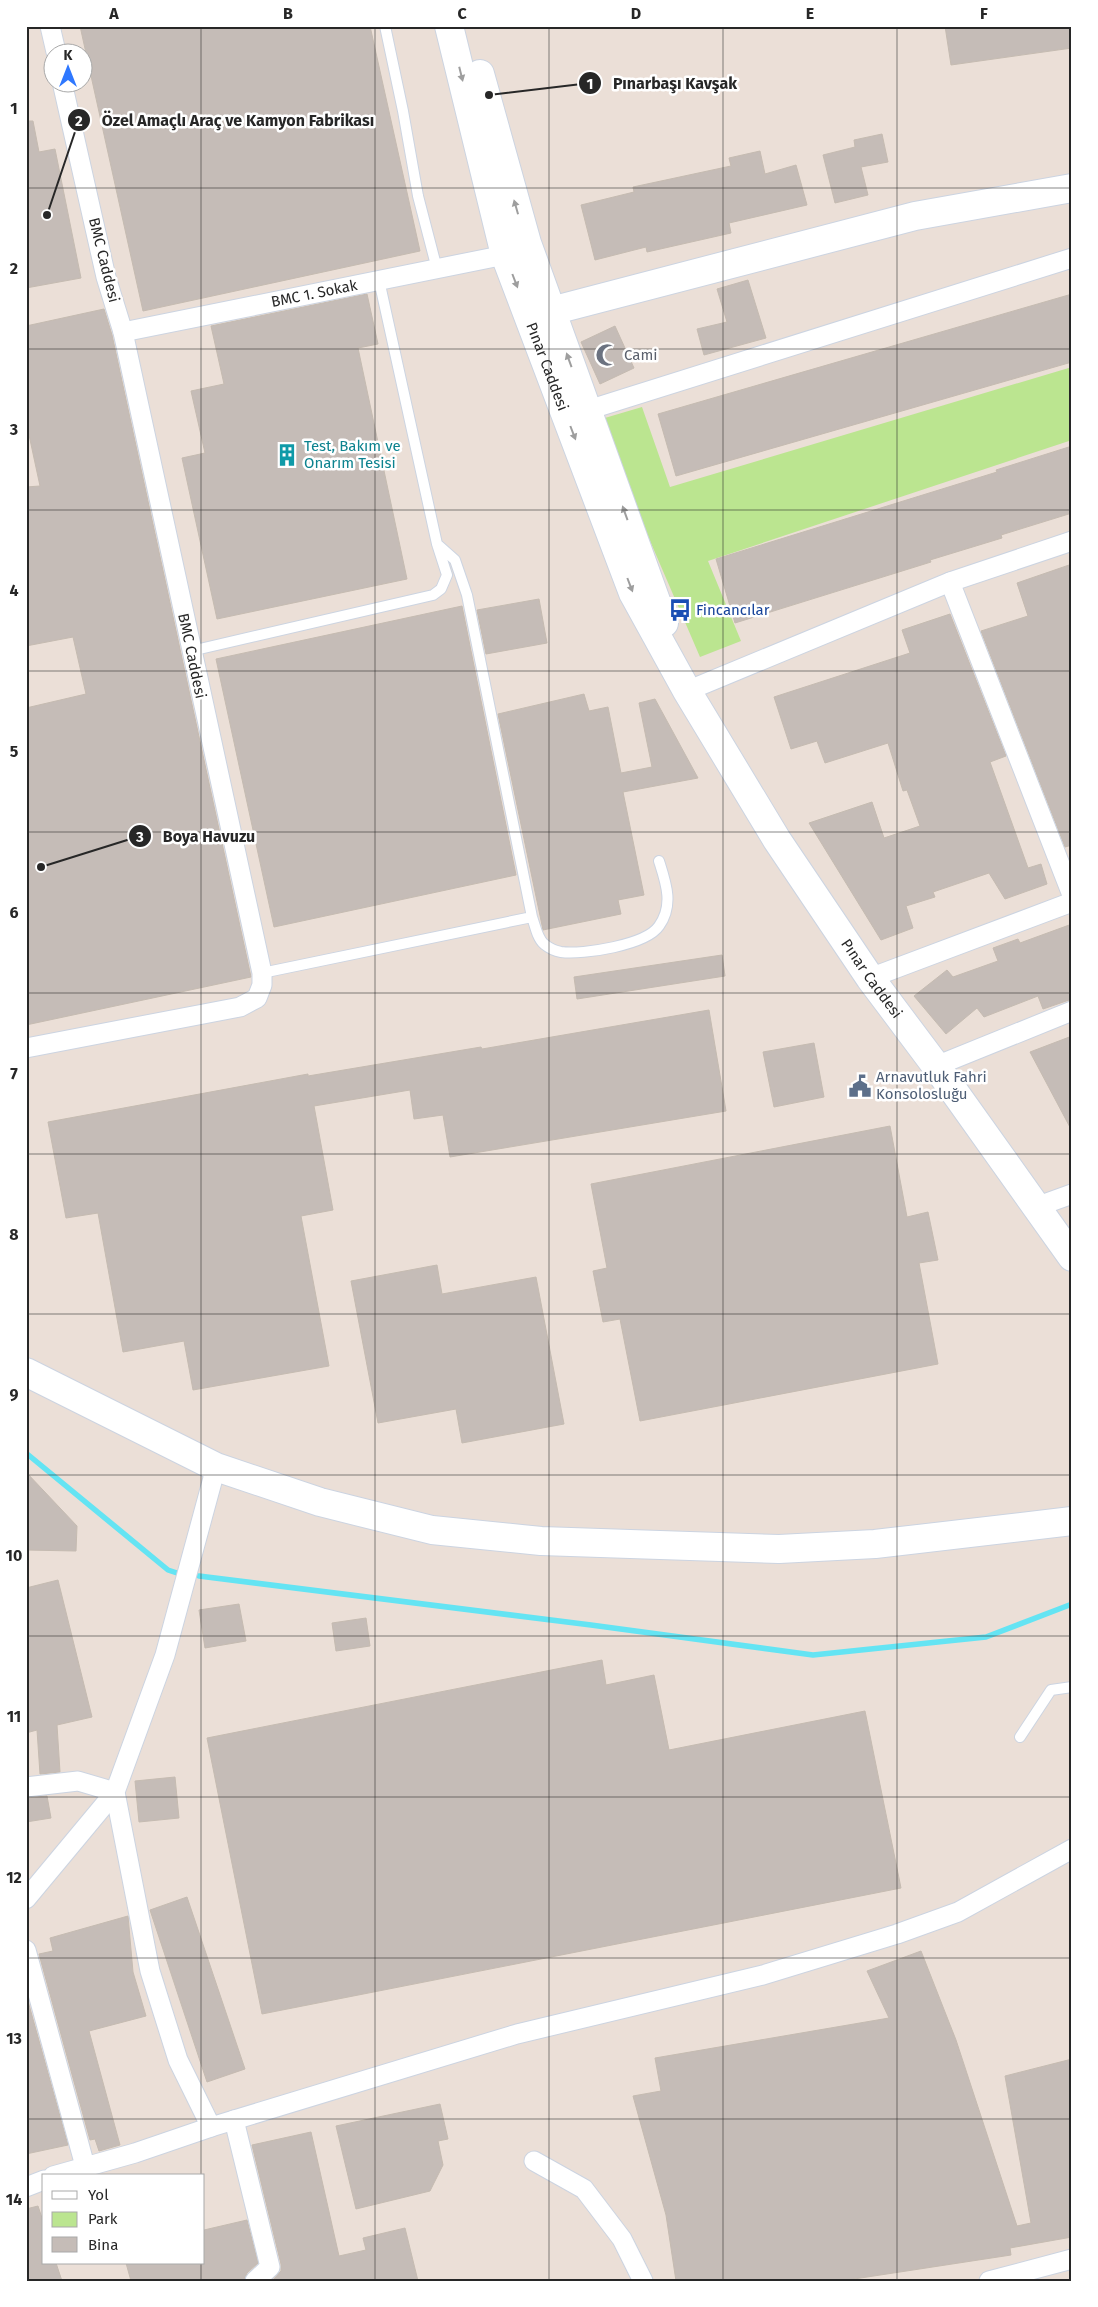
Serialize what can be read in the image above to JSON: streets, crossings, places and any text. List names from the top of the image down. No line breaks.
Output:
{"streets":{"main road":["Pınar Caddesi"],"street":["BMC Caddesi","BMC 1. Sokak"]},"crossings":[["BMC Caddesi","BMC 1. Sokak"],["BMC 1. Sokak","Pınar Caddesi"]],"places":{"other":["Pınarbaşı Kavşak","Özel Amaçlı Araç ve Kamyon Fabrikası","Boya Havuzu"],"mosque":["Cami"],"building":["Test, Bakım ve Onarım Tesisi"],"bus stop":["Fincancılar"],"public building":["Arnavutluk Fahri Konsolosluğu"]},"legend":["Yol","Park","Bina"],"north":"top","grid":{"columns":["A","B","C","D","E","F"],"rows":["1","2","3","4","5","6","7","8","9","10","11","12","13","14"]}}
